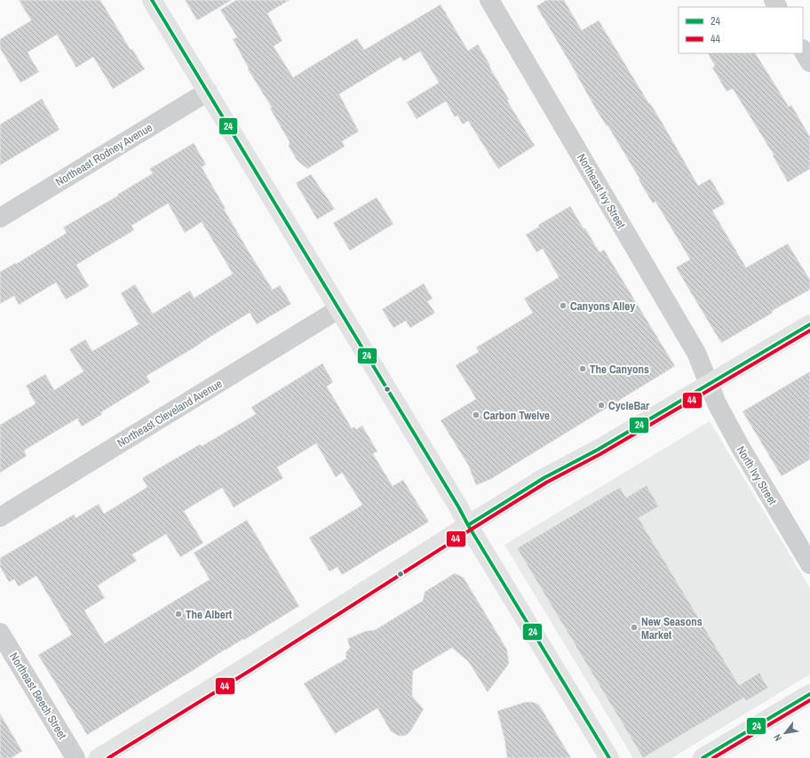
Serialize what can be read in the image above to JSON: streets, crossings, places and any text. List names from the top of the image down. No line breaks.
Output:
{"streets":{"street":["Northeast Rodney Avenue","Northeast Ivy Street","Northeast Cleveland Avenue","North Ivy Street","Northeast Beech Street"]},"crossings":[["Northeast Ivy Street","North Ivy Street"]],"places":["Canyons Alley","The Canyons","CycleBar","Carbon Twelve","The Albert","New Seasons Market"],"lines":["transit line 24","transit line 44"],"legend":["24","44"],"north":"bottom left"}
